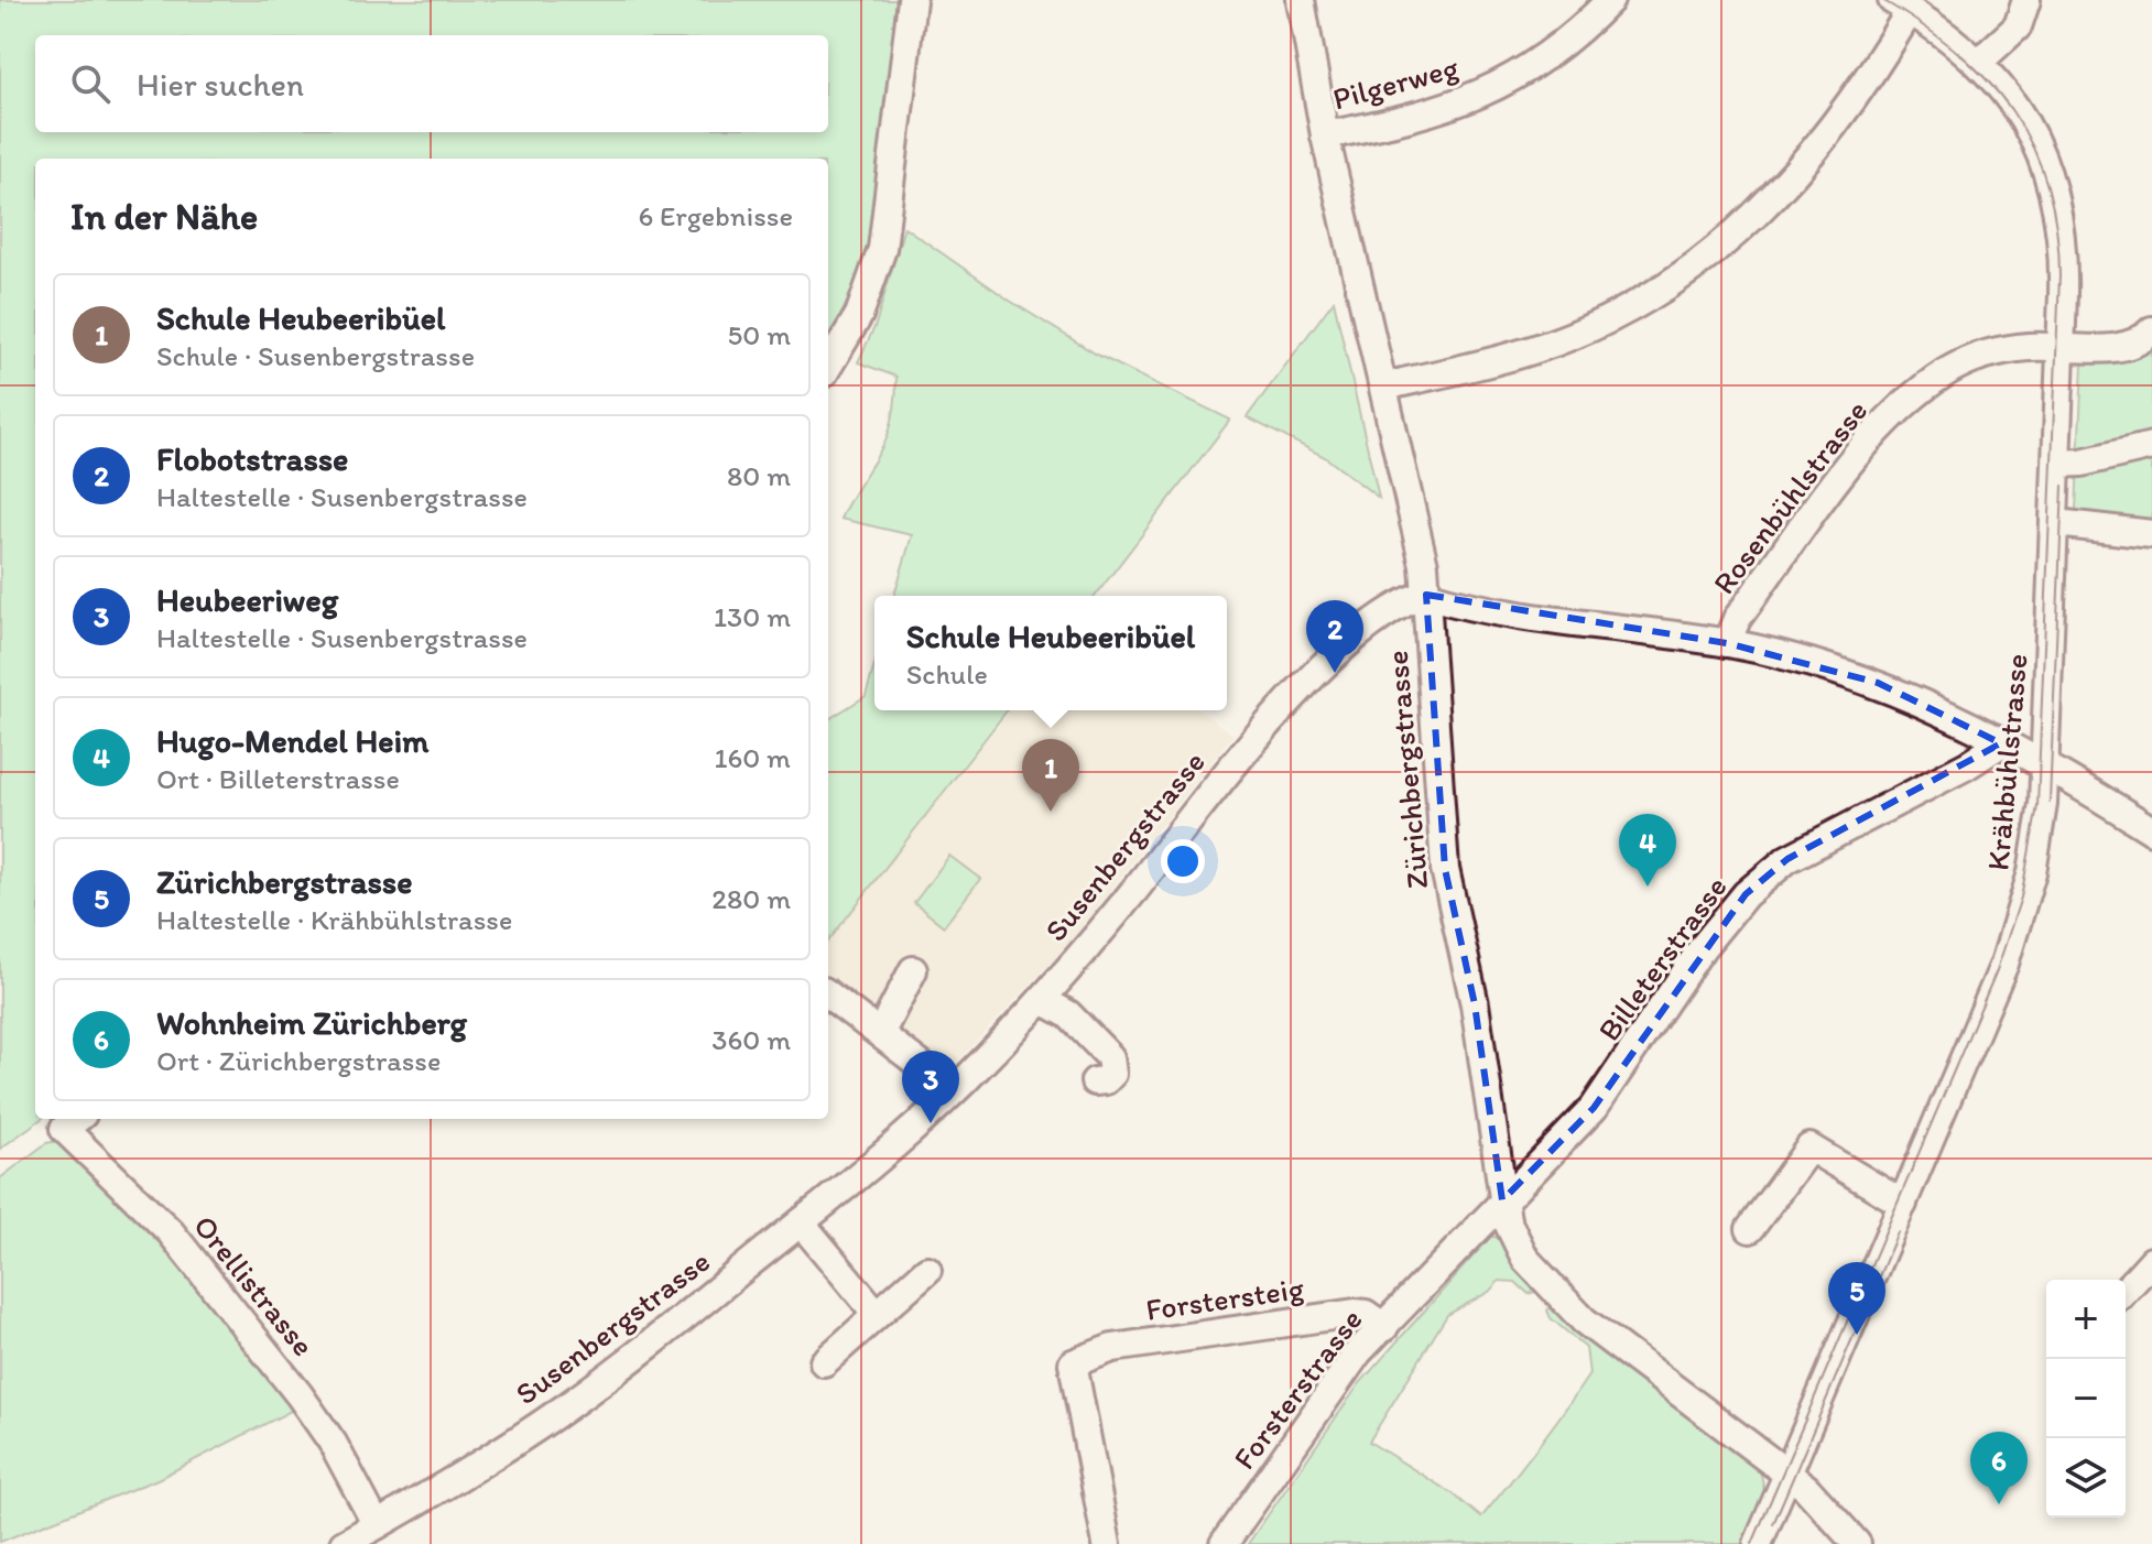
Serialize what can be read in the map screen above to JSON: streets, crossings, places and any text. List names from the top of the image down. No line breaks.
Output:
{"streets":{"street":["Pilgerweg","Rosenbühlstrasse","Krähbühlstrasse","Zürichbergstrasse","Susenbergstrasse","Billeterstrasse","Orellistrasse","Forstersteig","Forsterstrasse"]},"crossings":[["Pilgerweg","Zürichbergstrasse"],["Rosenbühlstrasse","Krähbühlstrasse"],["Krähbühlstrasse","Zürichbergstrasse"],["Zürichbergstrasse","Susenbergstrasse"],["Zürichbergstrasse","Billeterstrasse"],["Zürichbergstrasse","Forsterstrasse"],["Susenbergstrasse","Orellistrasse"],["Billeterstrasse","Forsterstrasse"],["Forstersteig","Forsterstrasse"]],"page":{"search":"Hier suchen","heading":["In der Nähe","6 Ergebnisse"],"list":[{"mark":"1","name":"Schule Heubeeribüel","note":"Schule · Susenbergstrasse","value":"50 m"},{"mark":"2","name":"Flobotstrasse","note":"Haltestelle · Susenbergstrasse","value":"80 m"},{"mark":"3","name":"Heubeeriweg","note":"Haltestelle · Susenbergstrasse","value":"130 m"},{"mark":"4","name":"Hugo-Mendel Heim","note":"Ort · Billeterstrasse","value":"160 m"},{"mark":"5","name":"Zürichbergstrasse","note":"Haltestelle · Krähbühlstrasse","value":"280 m"},{"mark":"6","name":"Wohnheim Zürichberg","note":"Ort · Zürichbergstrasse","value":"360 m"}],"popup":["Schule Heubeeribüel","Schule"],"pins":["2","1","4","3","5","6"],"map_buttons":["+","−"]}}
